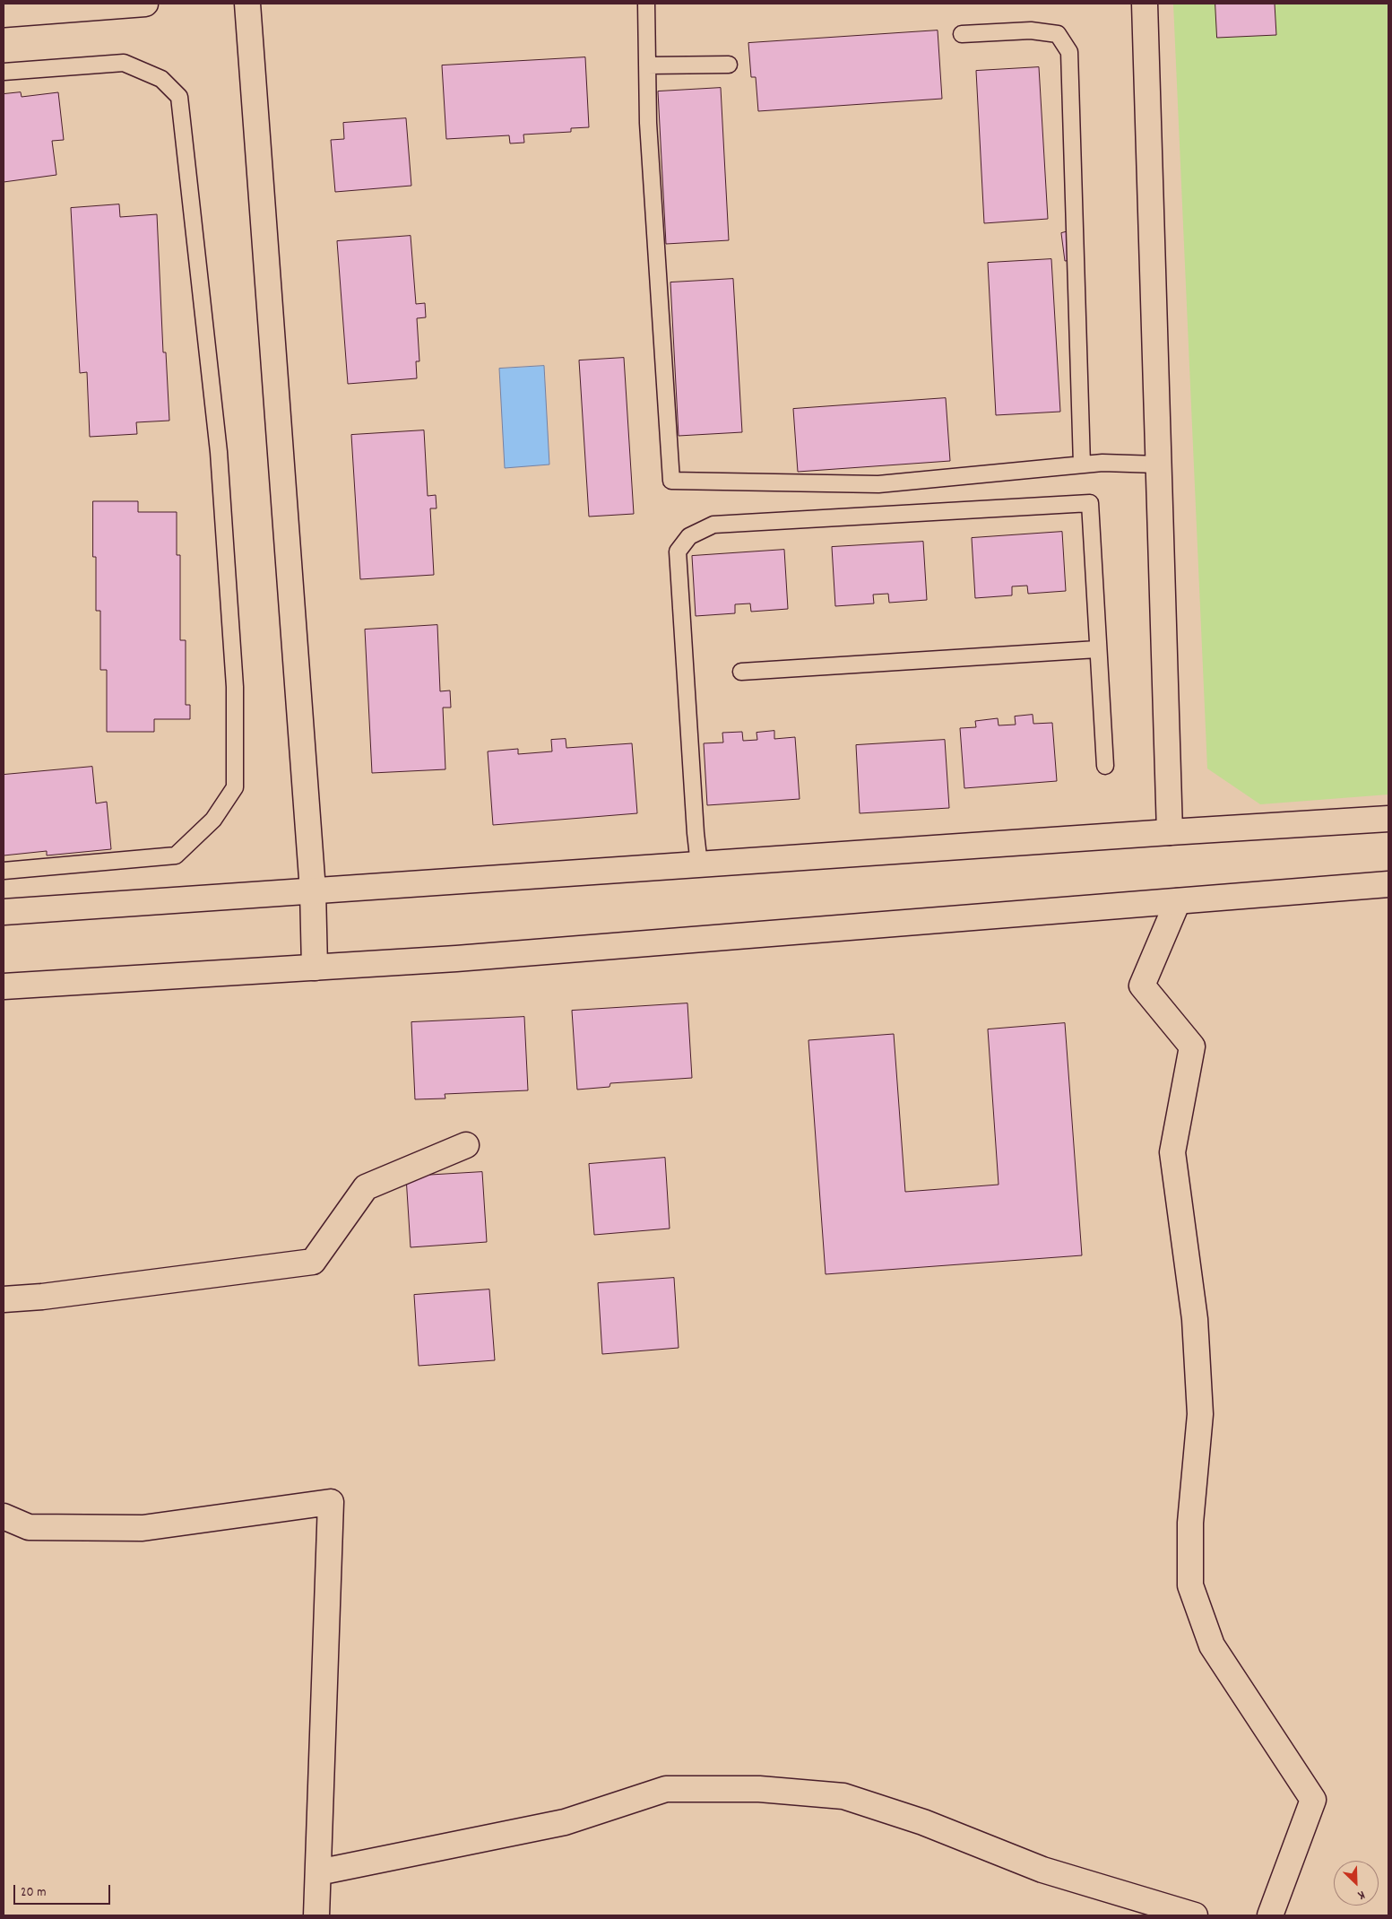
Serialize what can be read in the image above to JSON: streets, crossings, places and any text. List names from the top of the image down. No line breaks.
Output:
{"scale_bar":"20 m","north":"bottom right"}
